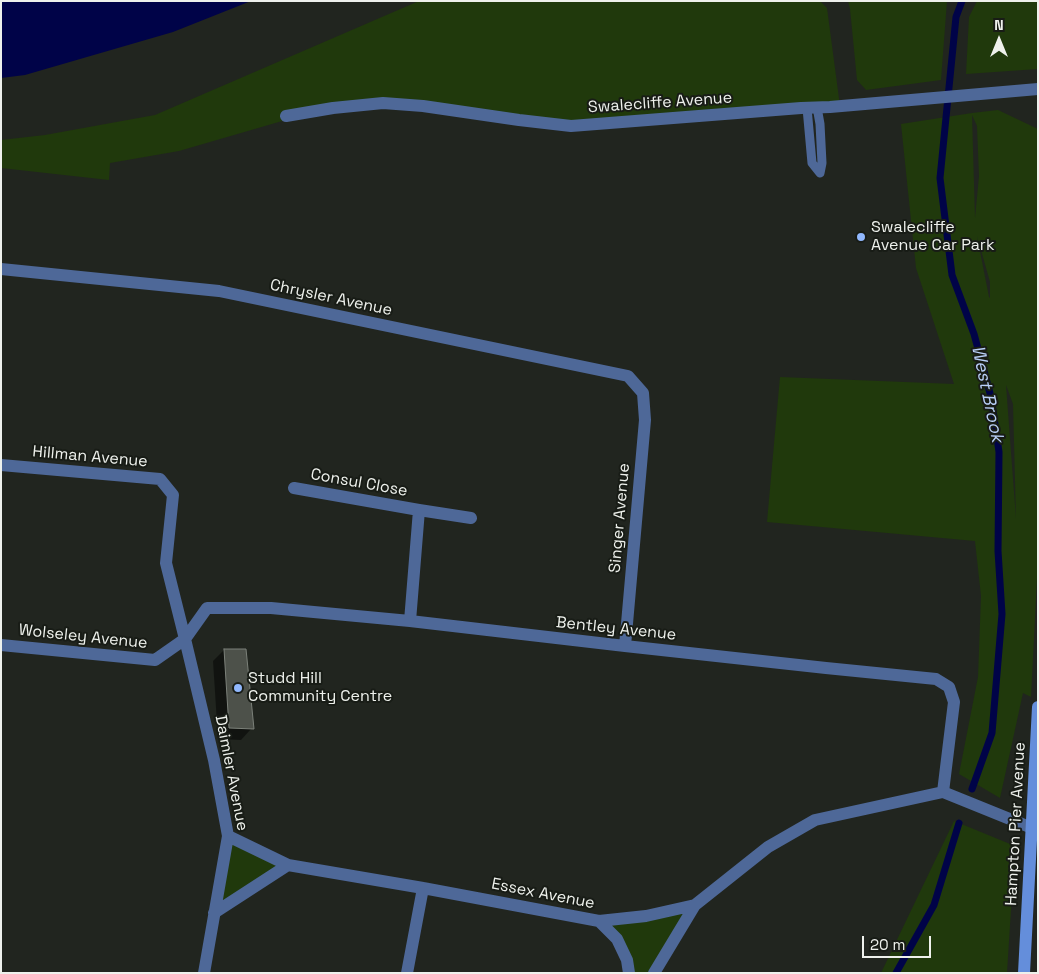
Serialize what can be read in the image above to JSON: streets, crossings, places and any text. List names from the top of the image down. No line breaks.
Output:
{"streets":{"street":["Swalecliffe Avenue","Chrysler Avenue","Hillman Avenue","Consul Close","Singer Avenue","Bentley Avenue","Wolseley Avenue","Daimler Avenue","Hampton Pier Avenue","Essex Avenue"]},"crossings":[["Chrysler Avenue","Singer Avenue"],["Hillman Avenue","Bentley Avenue"],["Hillman Avenue","Wolseley Avenue"],["Hillman Avenue","Daimler Avenue"],["Consul Close","Bentley Avenue"],["Singer Avenue","Bentley Avenue"],["Bentley Avenue","Wolseley Avenue"],["Bentley Avenue","Daimler Avenue"],["Bentley Avenue","Essex Avenue"],["Wolseley Avenue","Daimler Avenue"],["Daimler Avenue","Essex Avenue"]],"water":["West Brook"],"places":["Swalecliffe Avenue Car Park","Studd Hill Community Centre"],"scale_bar":"20 m","north":"top"}
